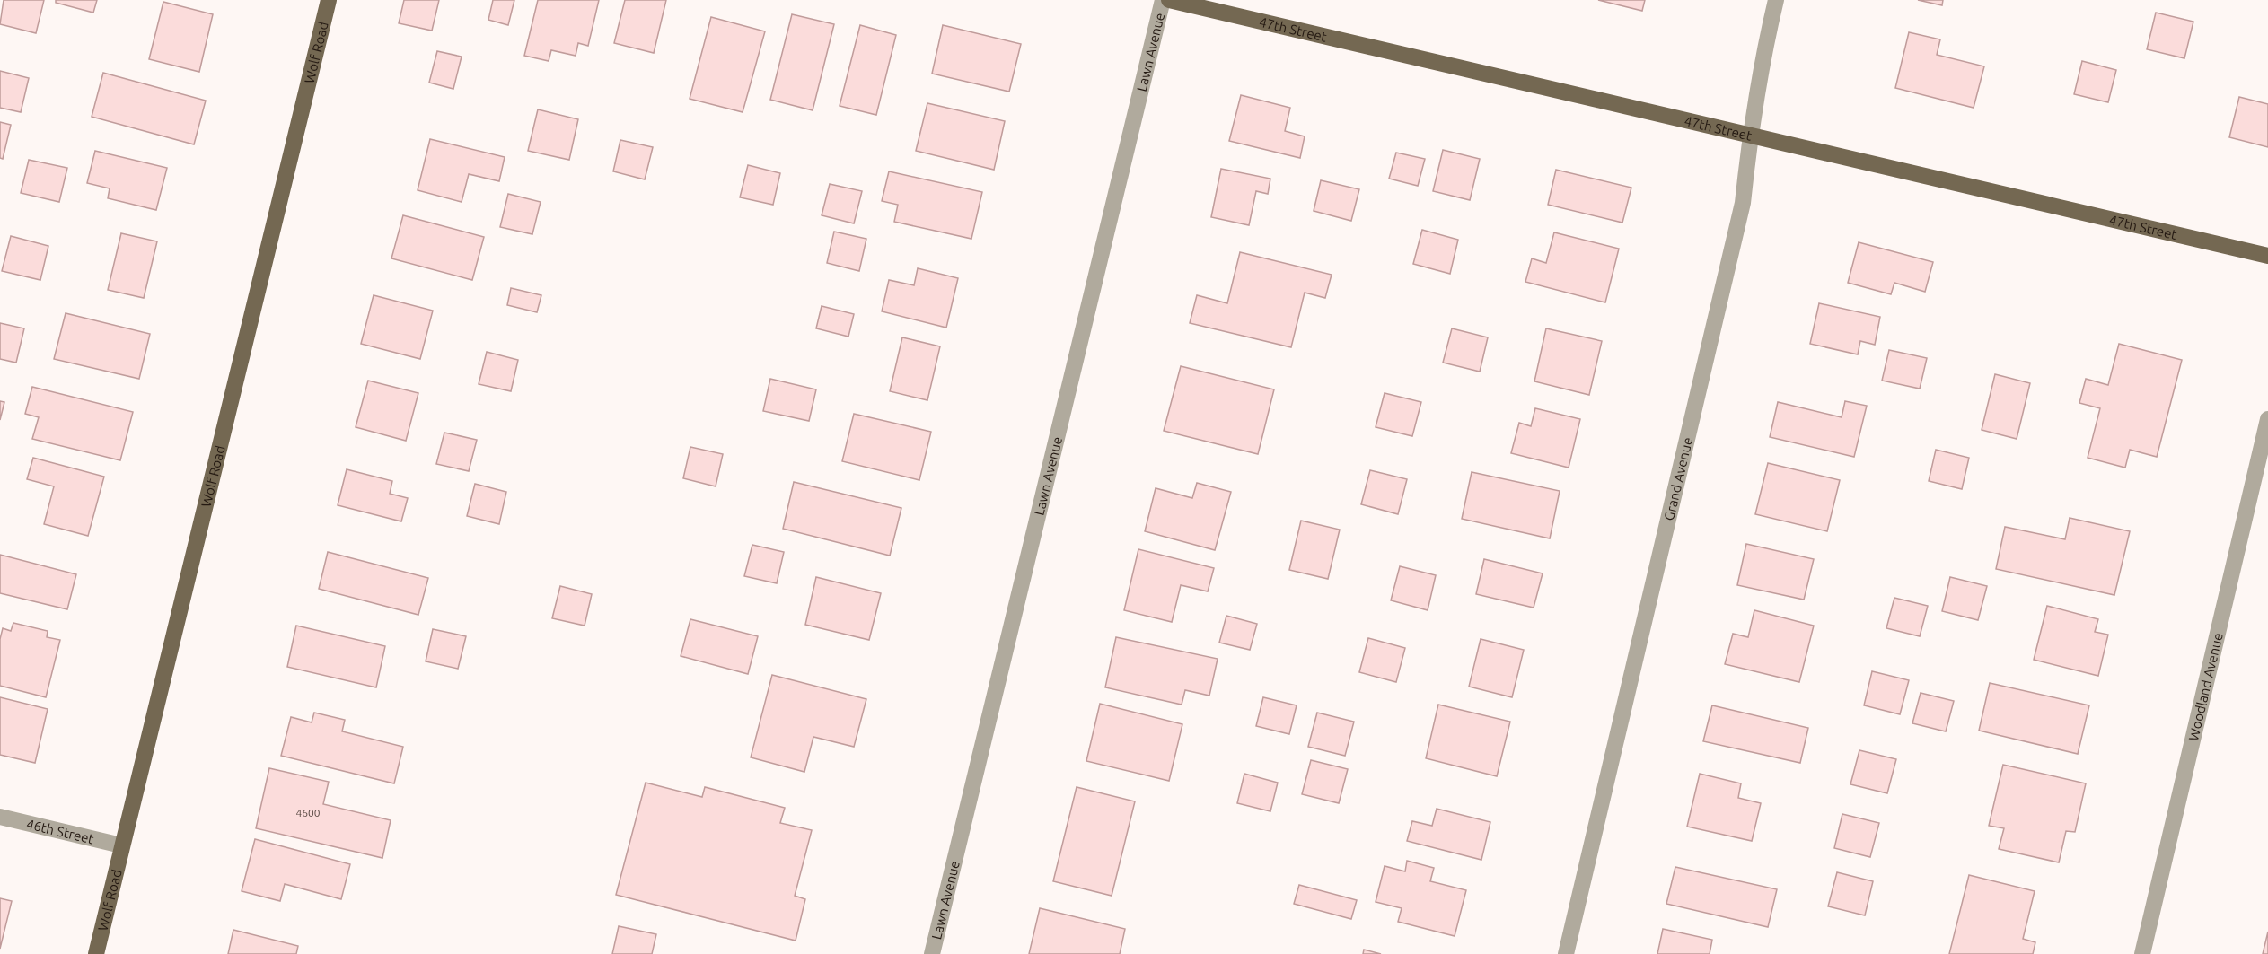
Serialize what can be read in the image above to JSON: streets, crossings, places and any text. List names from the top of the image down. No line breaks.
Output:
{"streets":{"main road":["47th Street","Wolf Road"],"street":["Lawn Avenue","Grand Avenue","Woodland Avenue","46th Street"]},"crossings":[["47th Street","Grand Avenue"],["Wolf Road","46th Street"]],"house_numbers":["4600"]}
